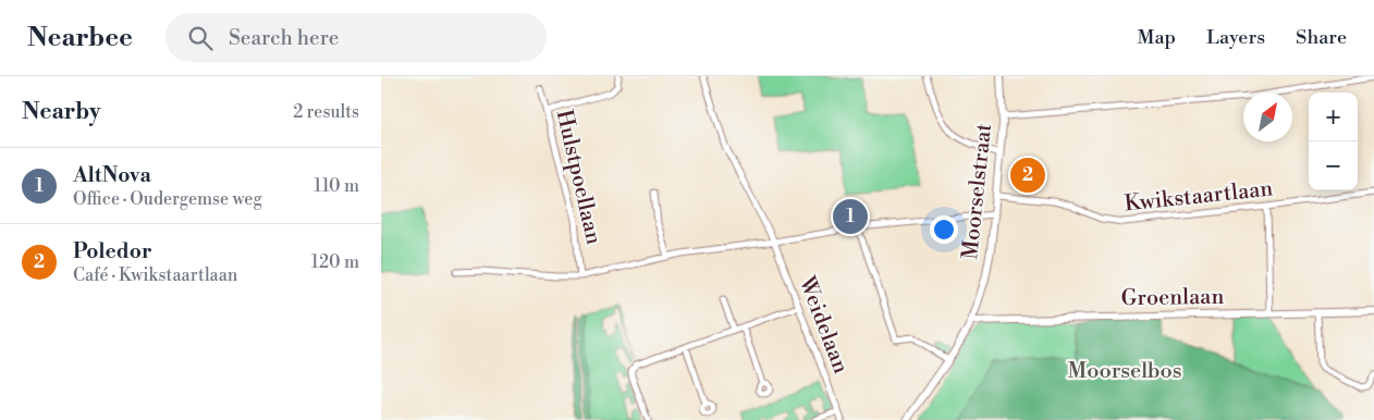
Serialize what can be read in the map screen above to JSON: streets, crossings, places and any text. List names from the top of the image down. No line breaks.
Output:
{"streets":{"street":["Hulstpoellaan","Moorselstraat","Kwikstaartlaan","Groenlaan","Weidelaan"]},"crossings":[["Moorselstraat","Kwikstaartlaan"],["Moorselstraat","Groenlaan"]],"parks":["Moorselbos"],"north":"top right","page":{"header":"Nearbee","search":"Search here","nav":["Map","Layers","Share"],"heading":["Nearby","2 results"],"map_buttons":["+","−"],"list":[{"mark":"1","name":"AltNova","note":"Office · Oudergemse weg","value":"110 m"},{"mark":"2","name":"Poledor","note":"Café · Kwikstaartlaan","value":"120 m"}],"pins":["2","1"]}}
